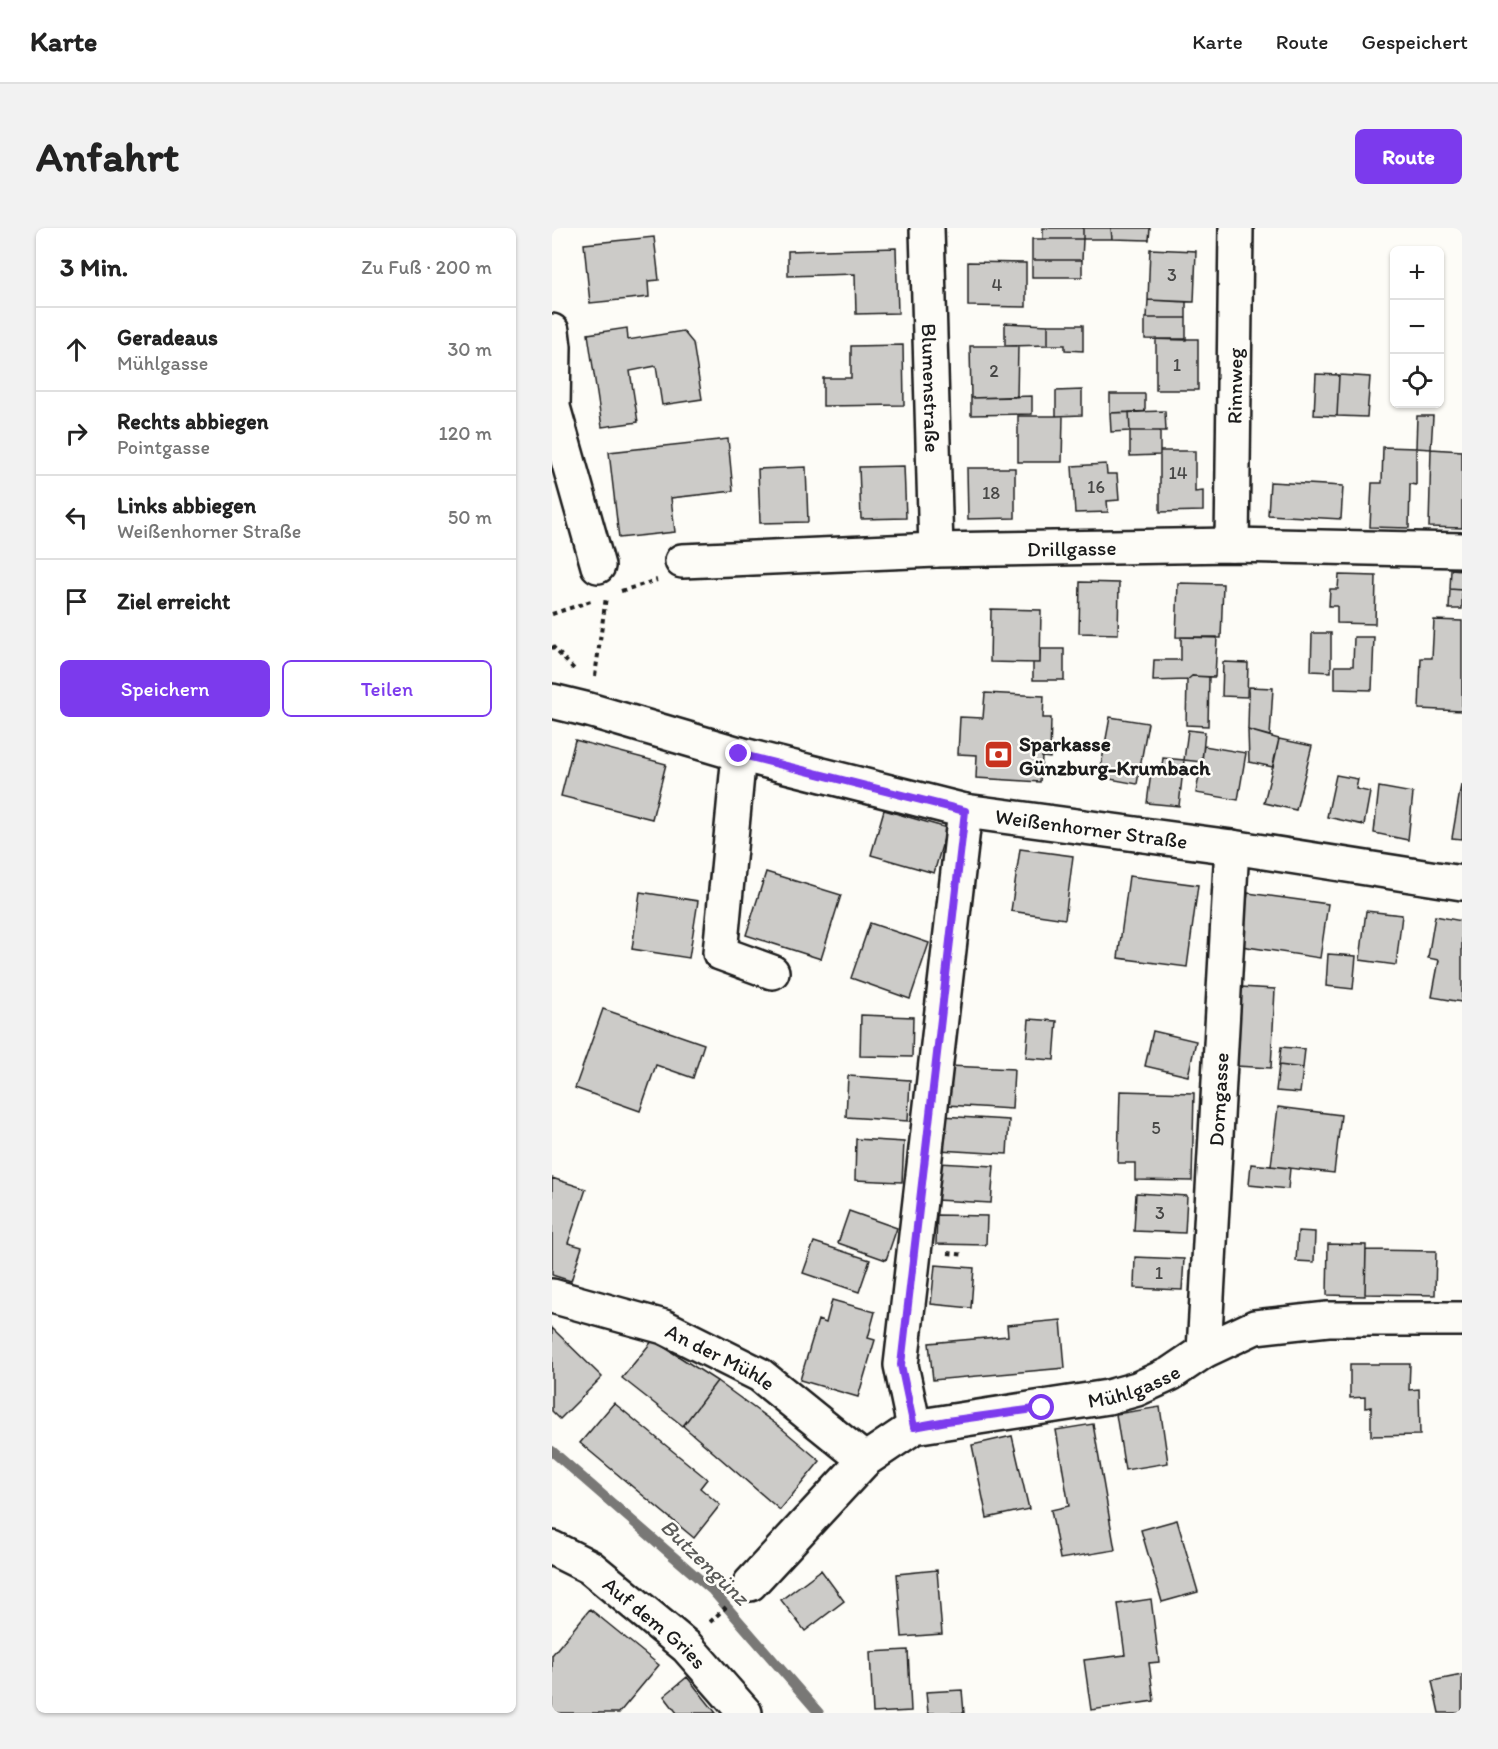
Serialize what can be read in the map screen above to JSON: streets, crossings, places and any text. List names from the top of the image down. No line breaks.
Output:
{"streets":{"street":["Rinnweg","Blumenstraße","Drillgasse","Weißenhorner Straße","Dorngasse","An der Mühle","Mühlgasse","Auf dem Gries"]},"crossings":[["Rinnweg","Drillgasse"],["Blumenstraße","Drillgasse"],["Weißenhorner Straße","Dorngasse"],["Dorngasse","Mühlgasse"],["An der Mühle","Mühlgasse"]],"water":["Butzengünz"],"places":{"bank":["Sparkasse Günzburg-Krumbach"]},"house_numbers":["3","4","1","2","14","16","18","5","3","1"],"page":{"header":"Karte","nav":["Karte","Route","Gespeichert"],"buttons":["Route",["Speichern","Teilen"]],"title":"Anfahrt","heading":["3 Min.","Zu Fuß · 200 m"],"map_buttons":["+","−"],"list":[["Geradeaus","Mühlgasse","30 m"],["Rechts abbiegen","Pointgasse","120 m"],["Links abbiegen","Weißenhorner Straße","50 m"],"Ziel erreicht"]}}
